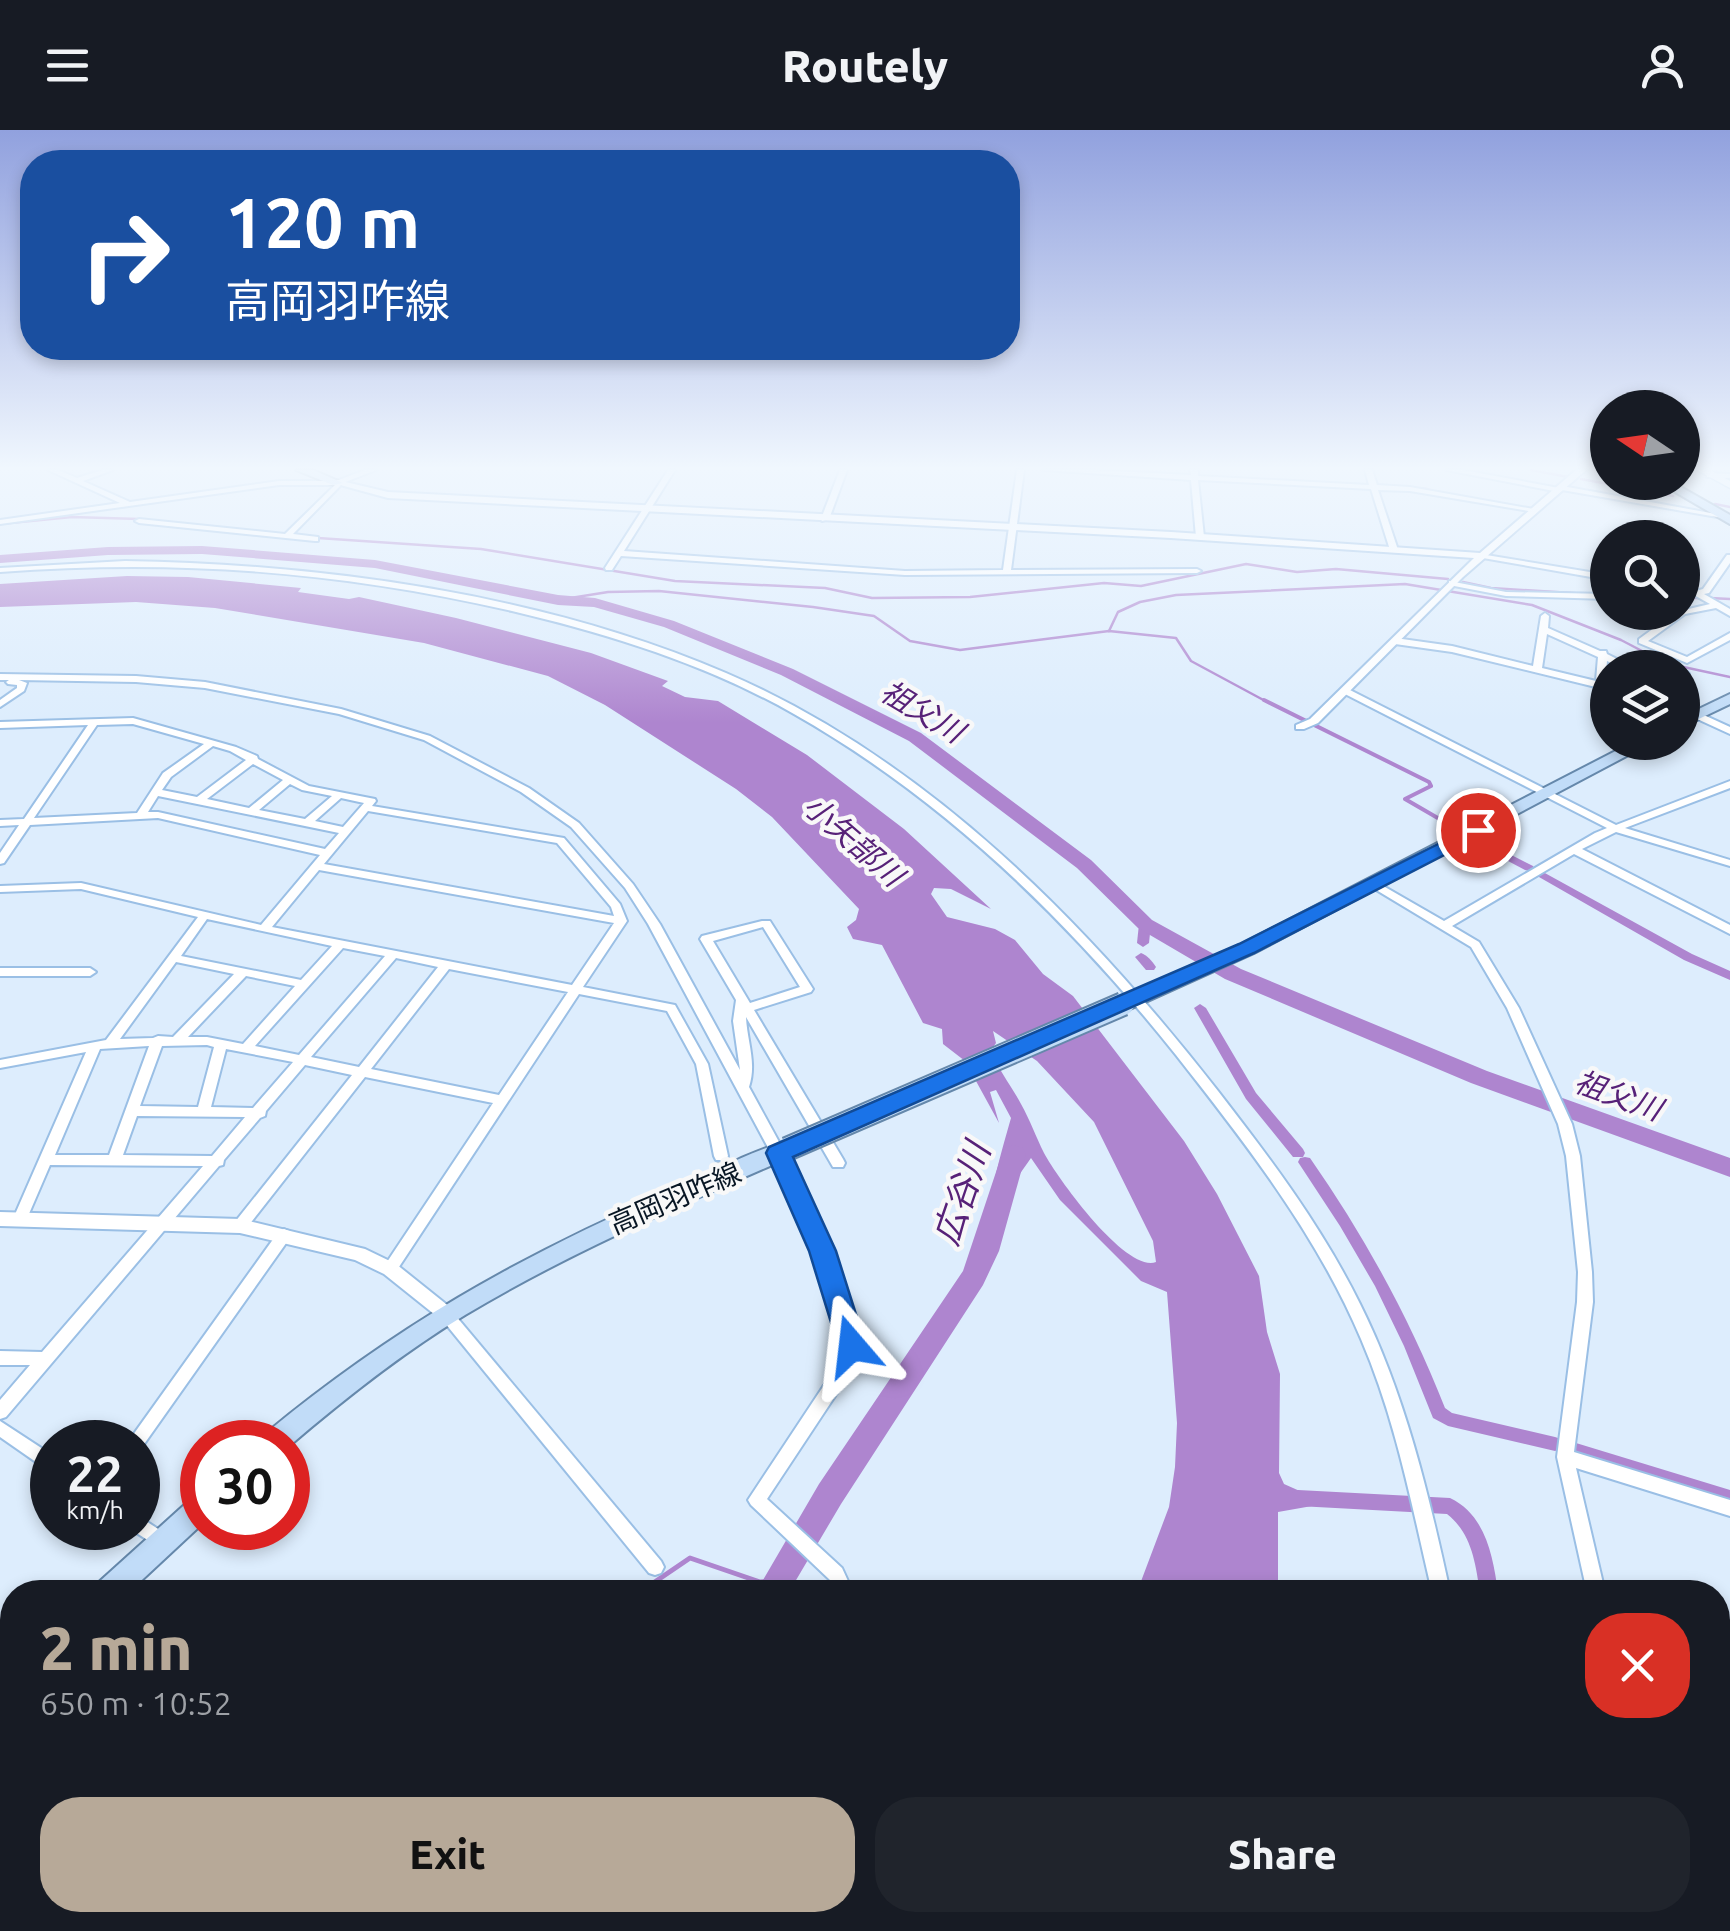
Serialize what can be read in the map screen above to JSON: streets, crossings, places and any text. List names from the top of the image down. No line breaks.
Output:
{"streets":{"main road":["高岡羽咋線"]},"water":["祖父川","小矢部川","広谷川"],"north":"left","page":{"header":"Routely","turn":["120 m","高岡羽咋線"],"speed":"22 km/h","limit":"30","heading":["2 min","650 m · 10:52"],"buttons":["Exit","Share"]}}
